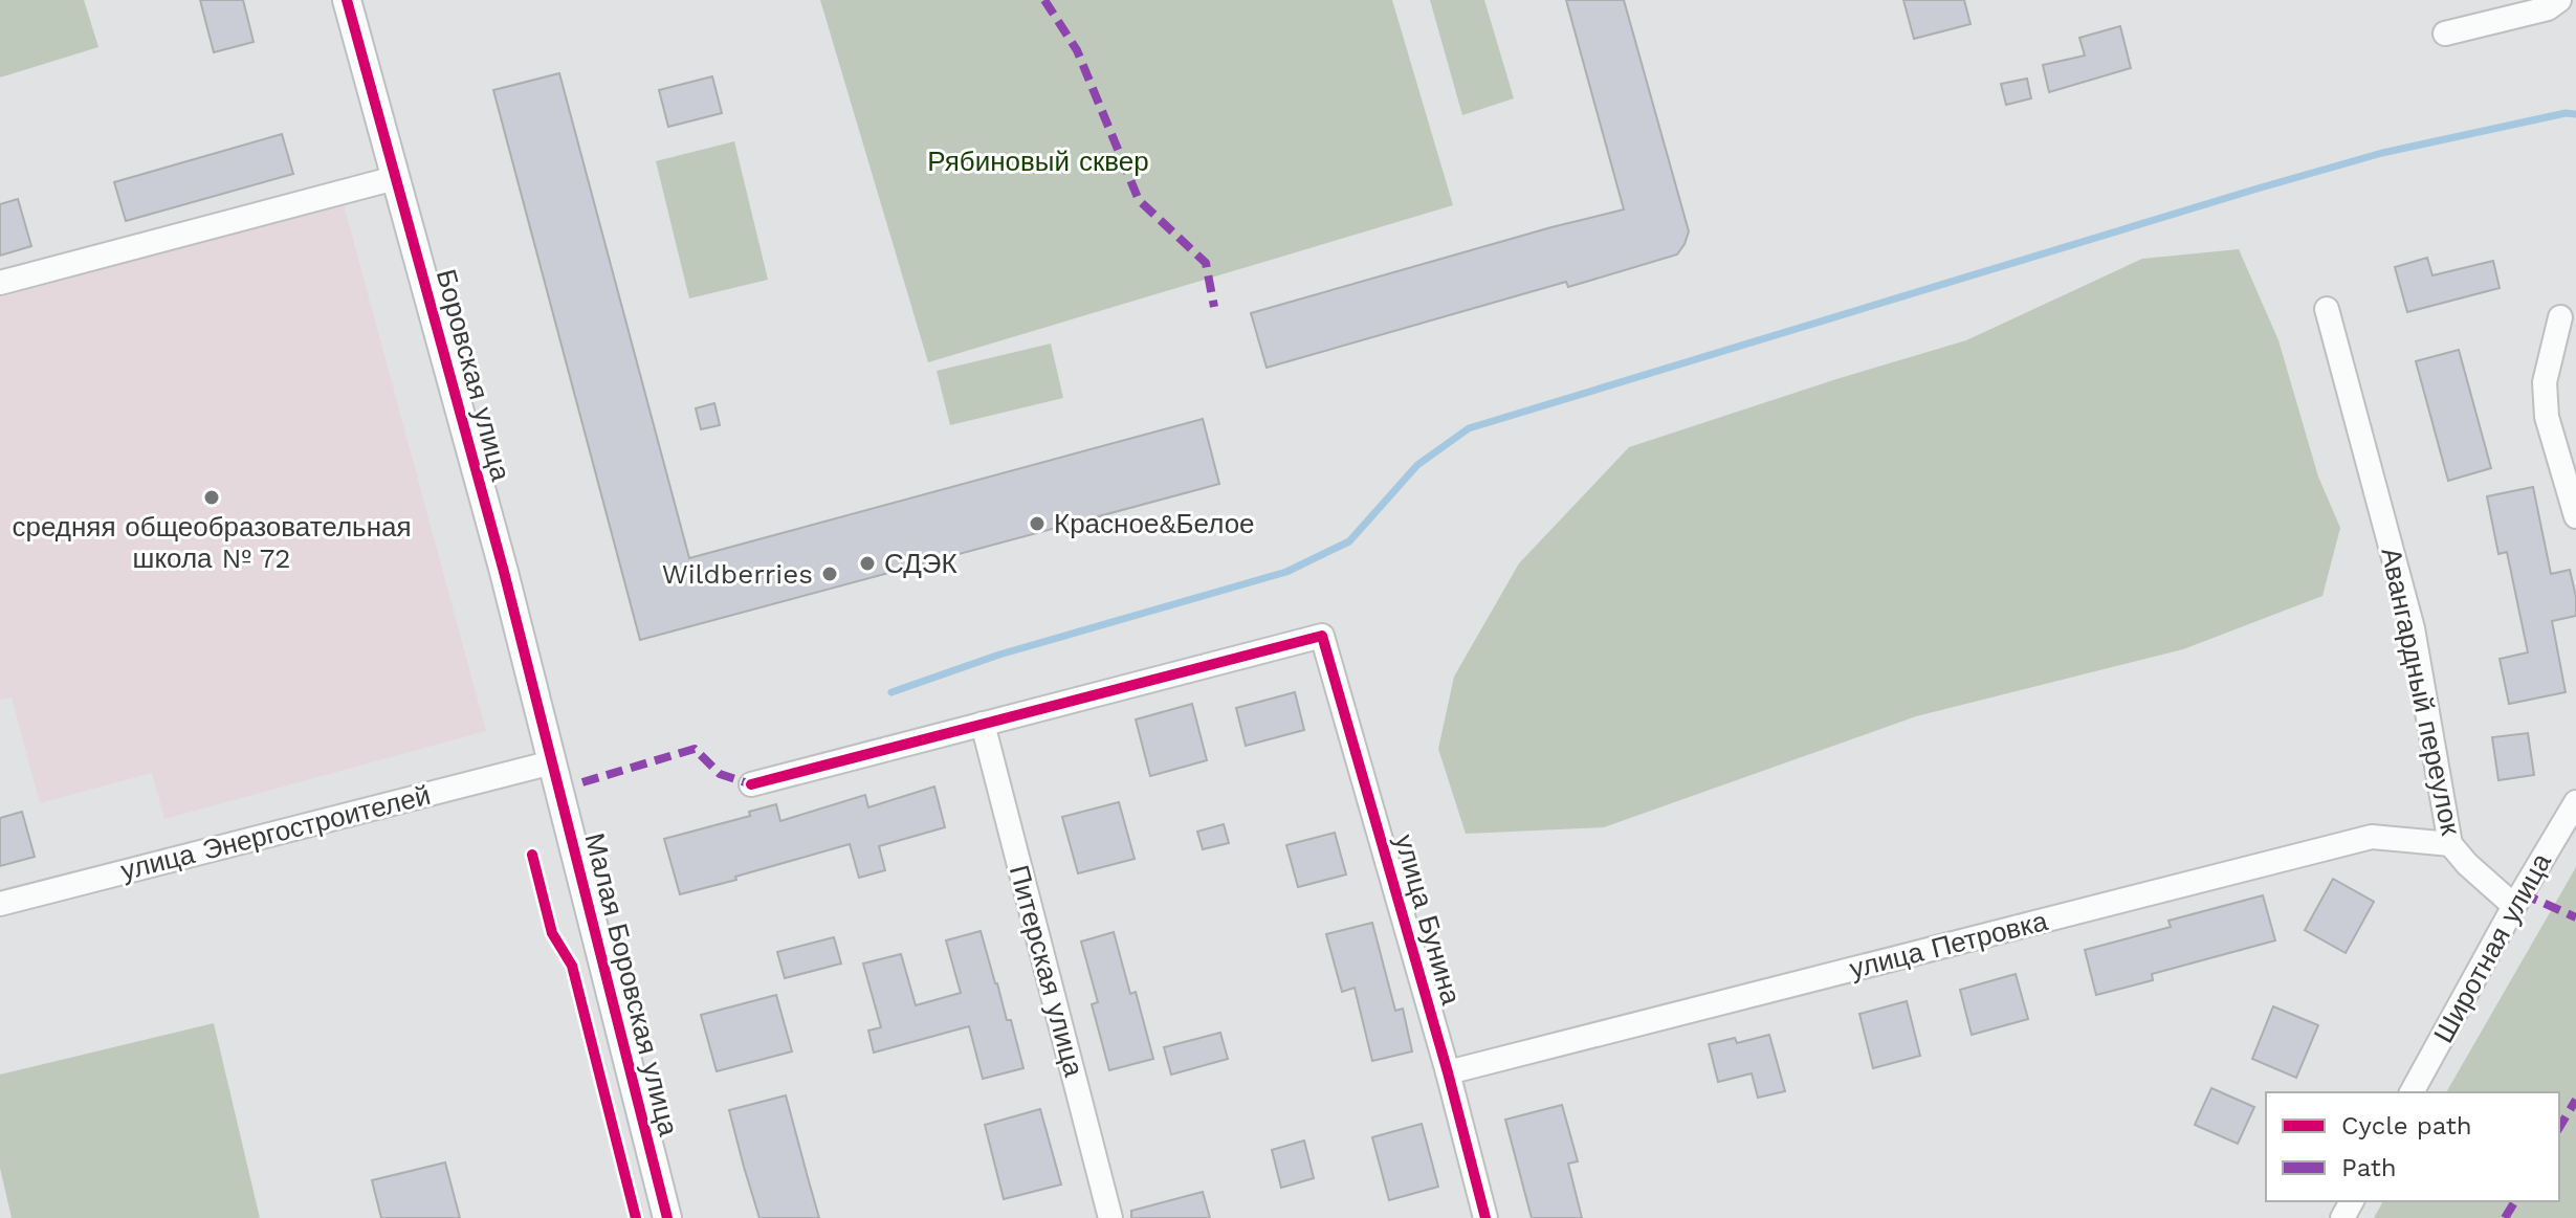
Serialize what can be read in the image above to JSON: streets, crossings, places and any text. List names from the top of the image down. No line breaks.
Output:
{"streets":{"street":["Боровская улица","Авангардный переулок","улица Энергостроителей","улица Бунина","улица Петровка","Широтная улица","Питерская улица","Малая Боровская улица"]},"crossings":[["Боровская улица","улица Энергостроителей"],["Боровская улица","Малая Боровская улица"],["Авангардный переулок","улица Петровка"],["Авангардный переулок","Широтная улица"],["улица Энергостроителей","Малая Боровская улица"],["улица Бунина","улица Петровка"],["улица Бунина","Питерская улица"]],"parks":["Рябиновый сквер"],"places":["средняя общеобразовательная школа № 72","Красное&Белое","СДЭК","Wildberries"],"legend":["Cycle path","Path"]}
